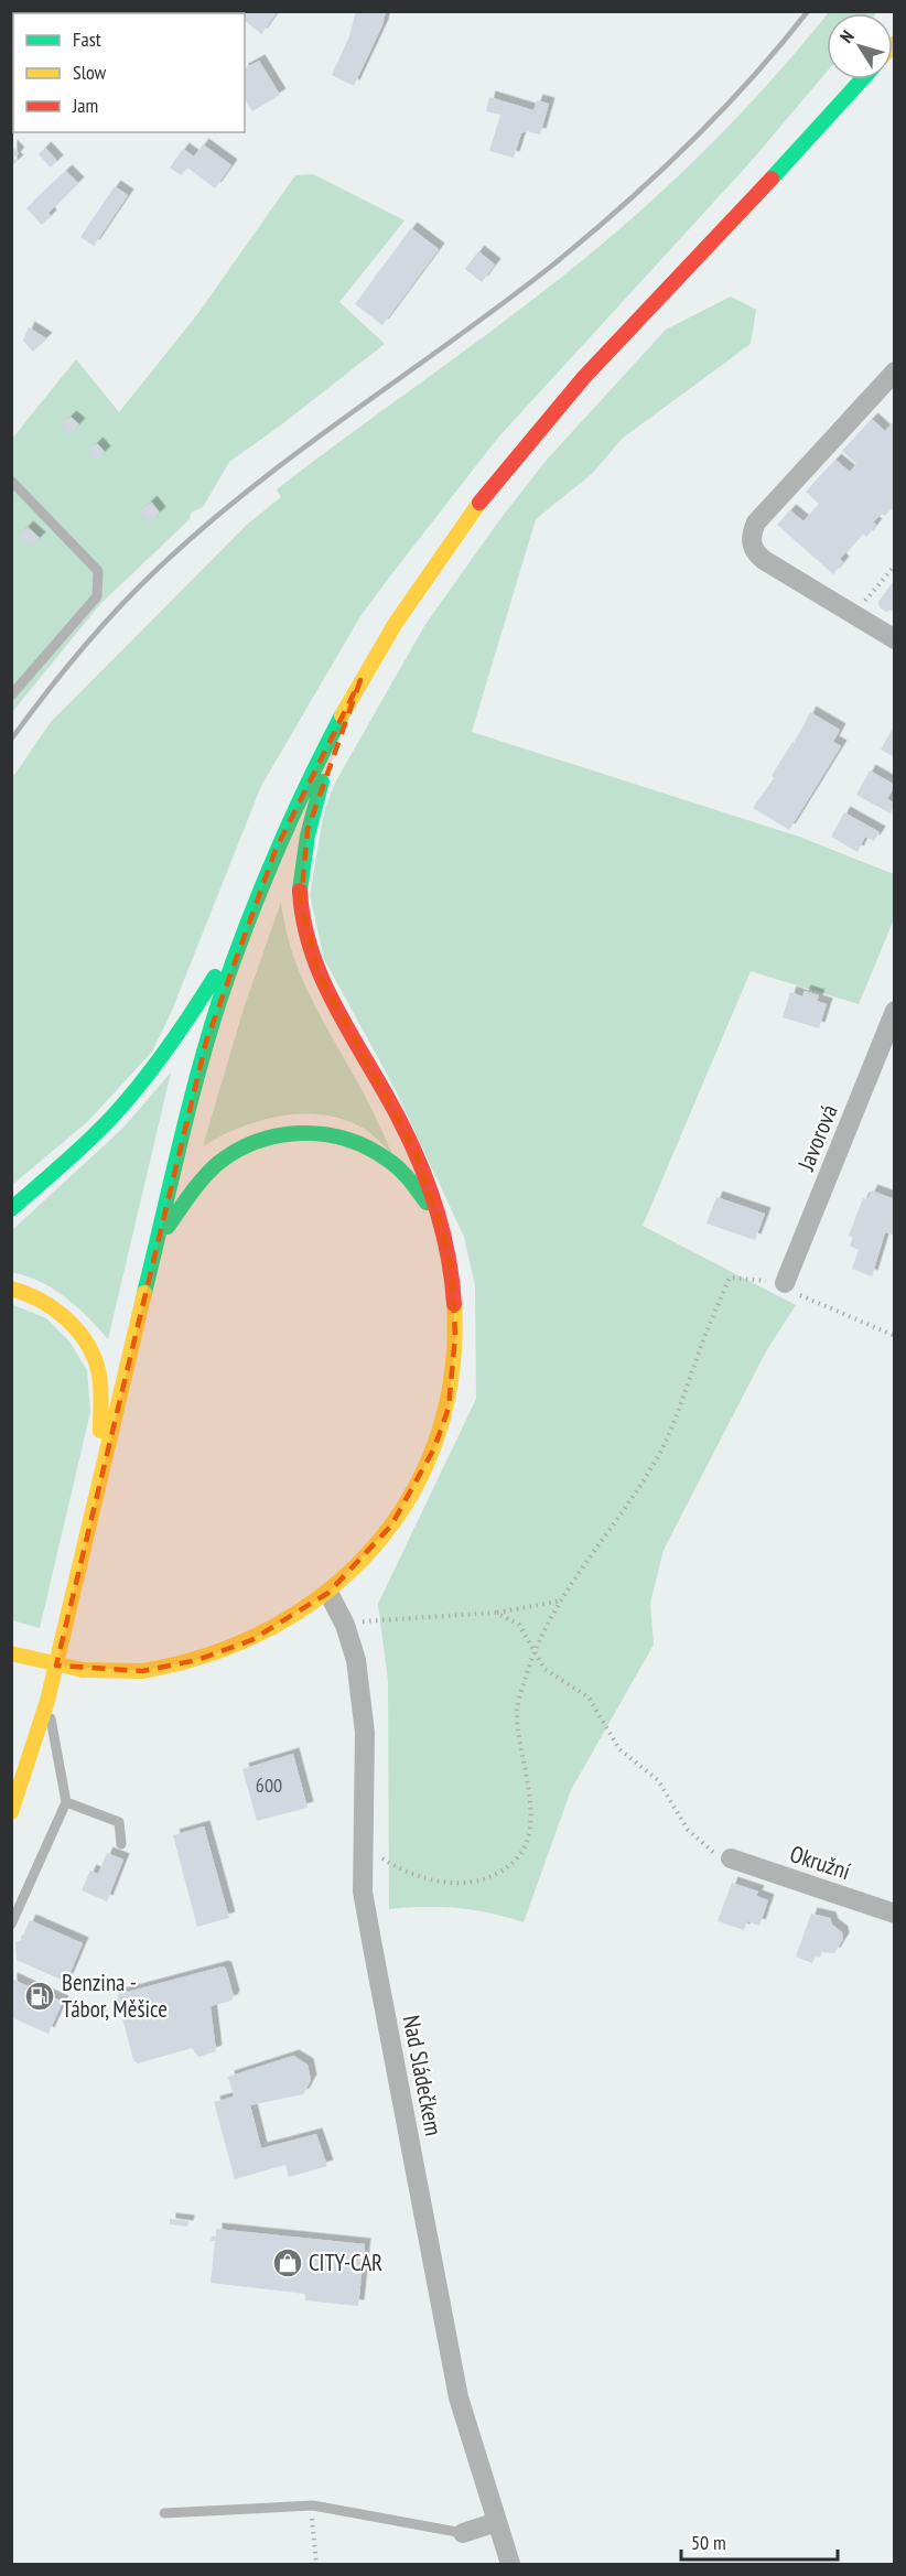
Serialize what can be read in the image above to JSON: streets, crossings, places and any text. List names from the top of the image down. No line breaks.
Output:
{"streets":{"street":["Javorová","Okružní","Nad Sládečkem"]},"places":{"fuel station":["Benzina - Tábor, Měšice"],"shop":["CITY-CAR"]},"house_numbers":["600"],"legend":["Fast","Slow","Jam"],"scale_bar":"50 m","north":"top left"}
